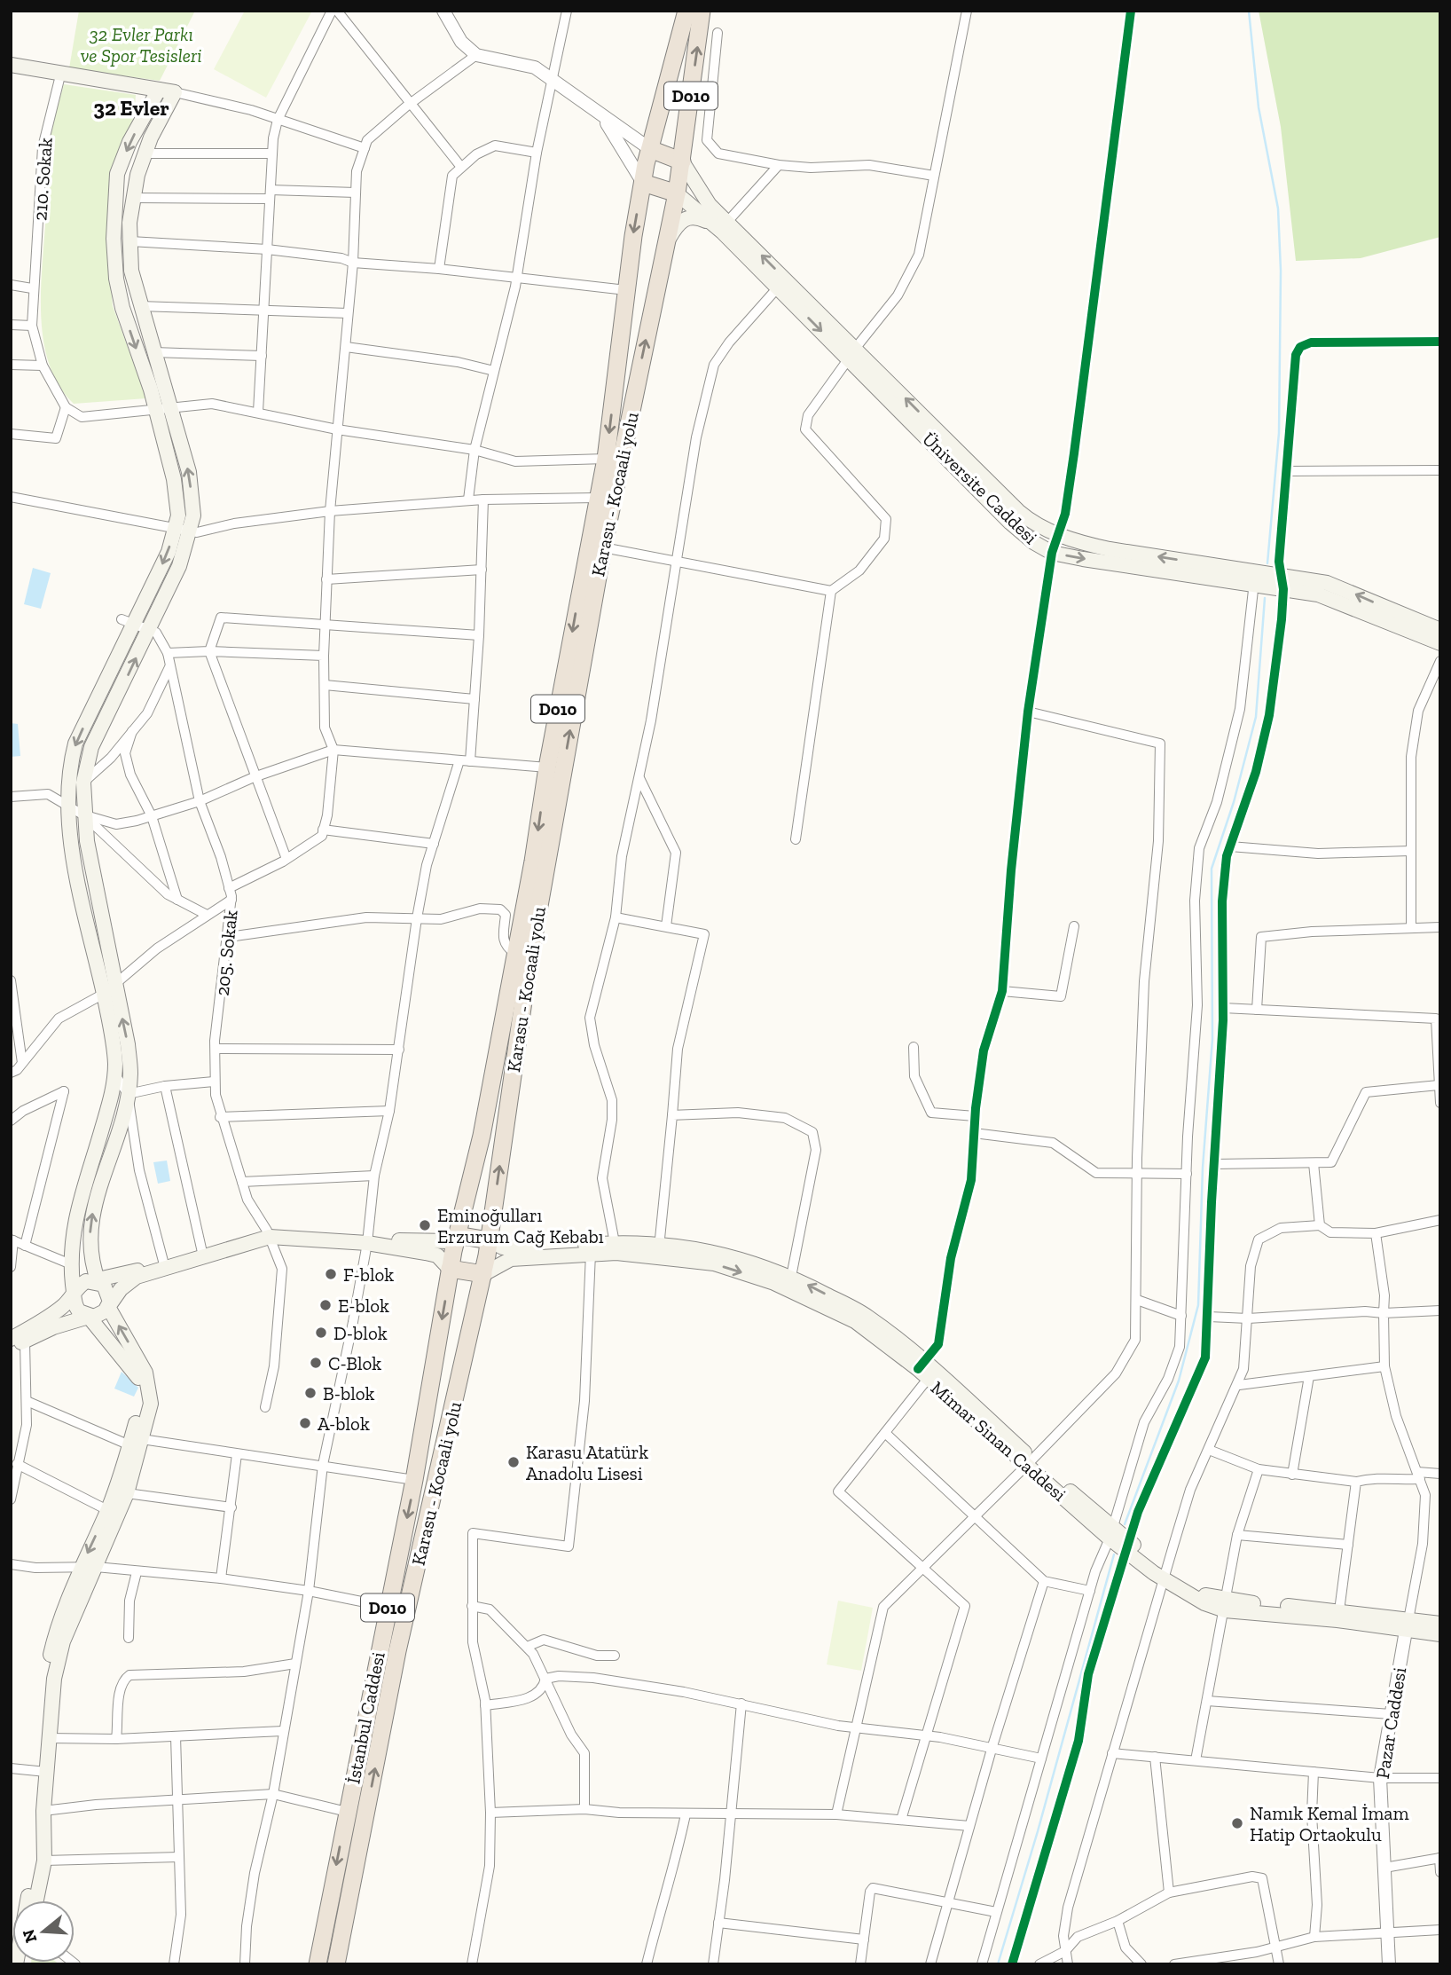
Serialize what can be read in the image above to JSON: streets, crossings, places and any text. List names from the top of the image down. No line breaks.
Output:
{"streets":{"highway":["D010","Karasu - Kocaali yolu","İstanbul Caddesi"],"main road":["Üniversite Caddesi","Mimar Sinan Caddesi"],"street":["210. Sokak","205. Sokak","Pazar Caddesi"]},"crossings":[["Üniversite Caddesi","Karasu - Kocaali yolu"],["Karasu - Kocaali yolu","Mimar Sinan Caddesi"],["Karasu - Kocaali yolu","İstanbul Caddesi"],["Mimar Sinan Caddesi","Pazar Caddesi"]],"one_way":["İstanbul Caddesi"],"districts":["32 Evler"],"parks":["32 Evler Parkı ve Spor Tesisleri"],"places":["Eminoğulları Erzurum Cağ Kebabı","F-blok","E-blok","D-blok","C-Blok","B-blok","A-blok","Karasu Atatürk Anadolu Lisesi","Namık Kemal İmam Hatip Ortaokulu"],"north":"left"}
